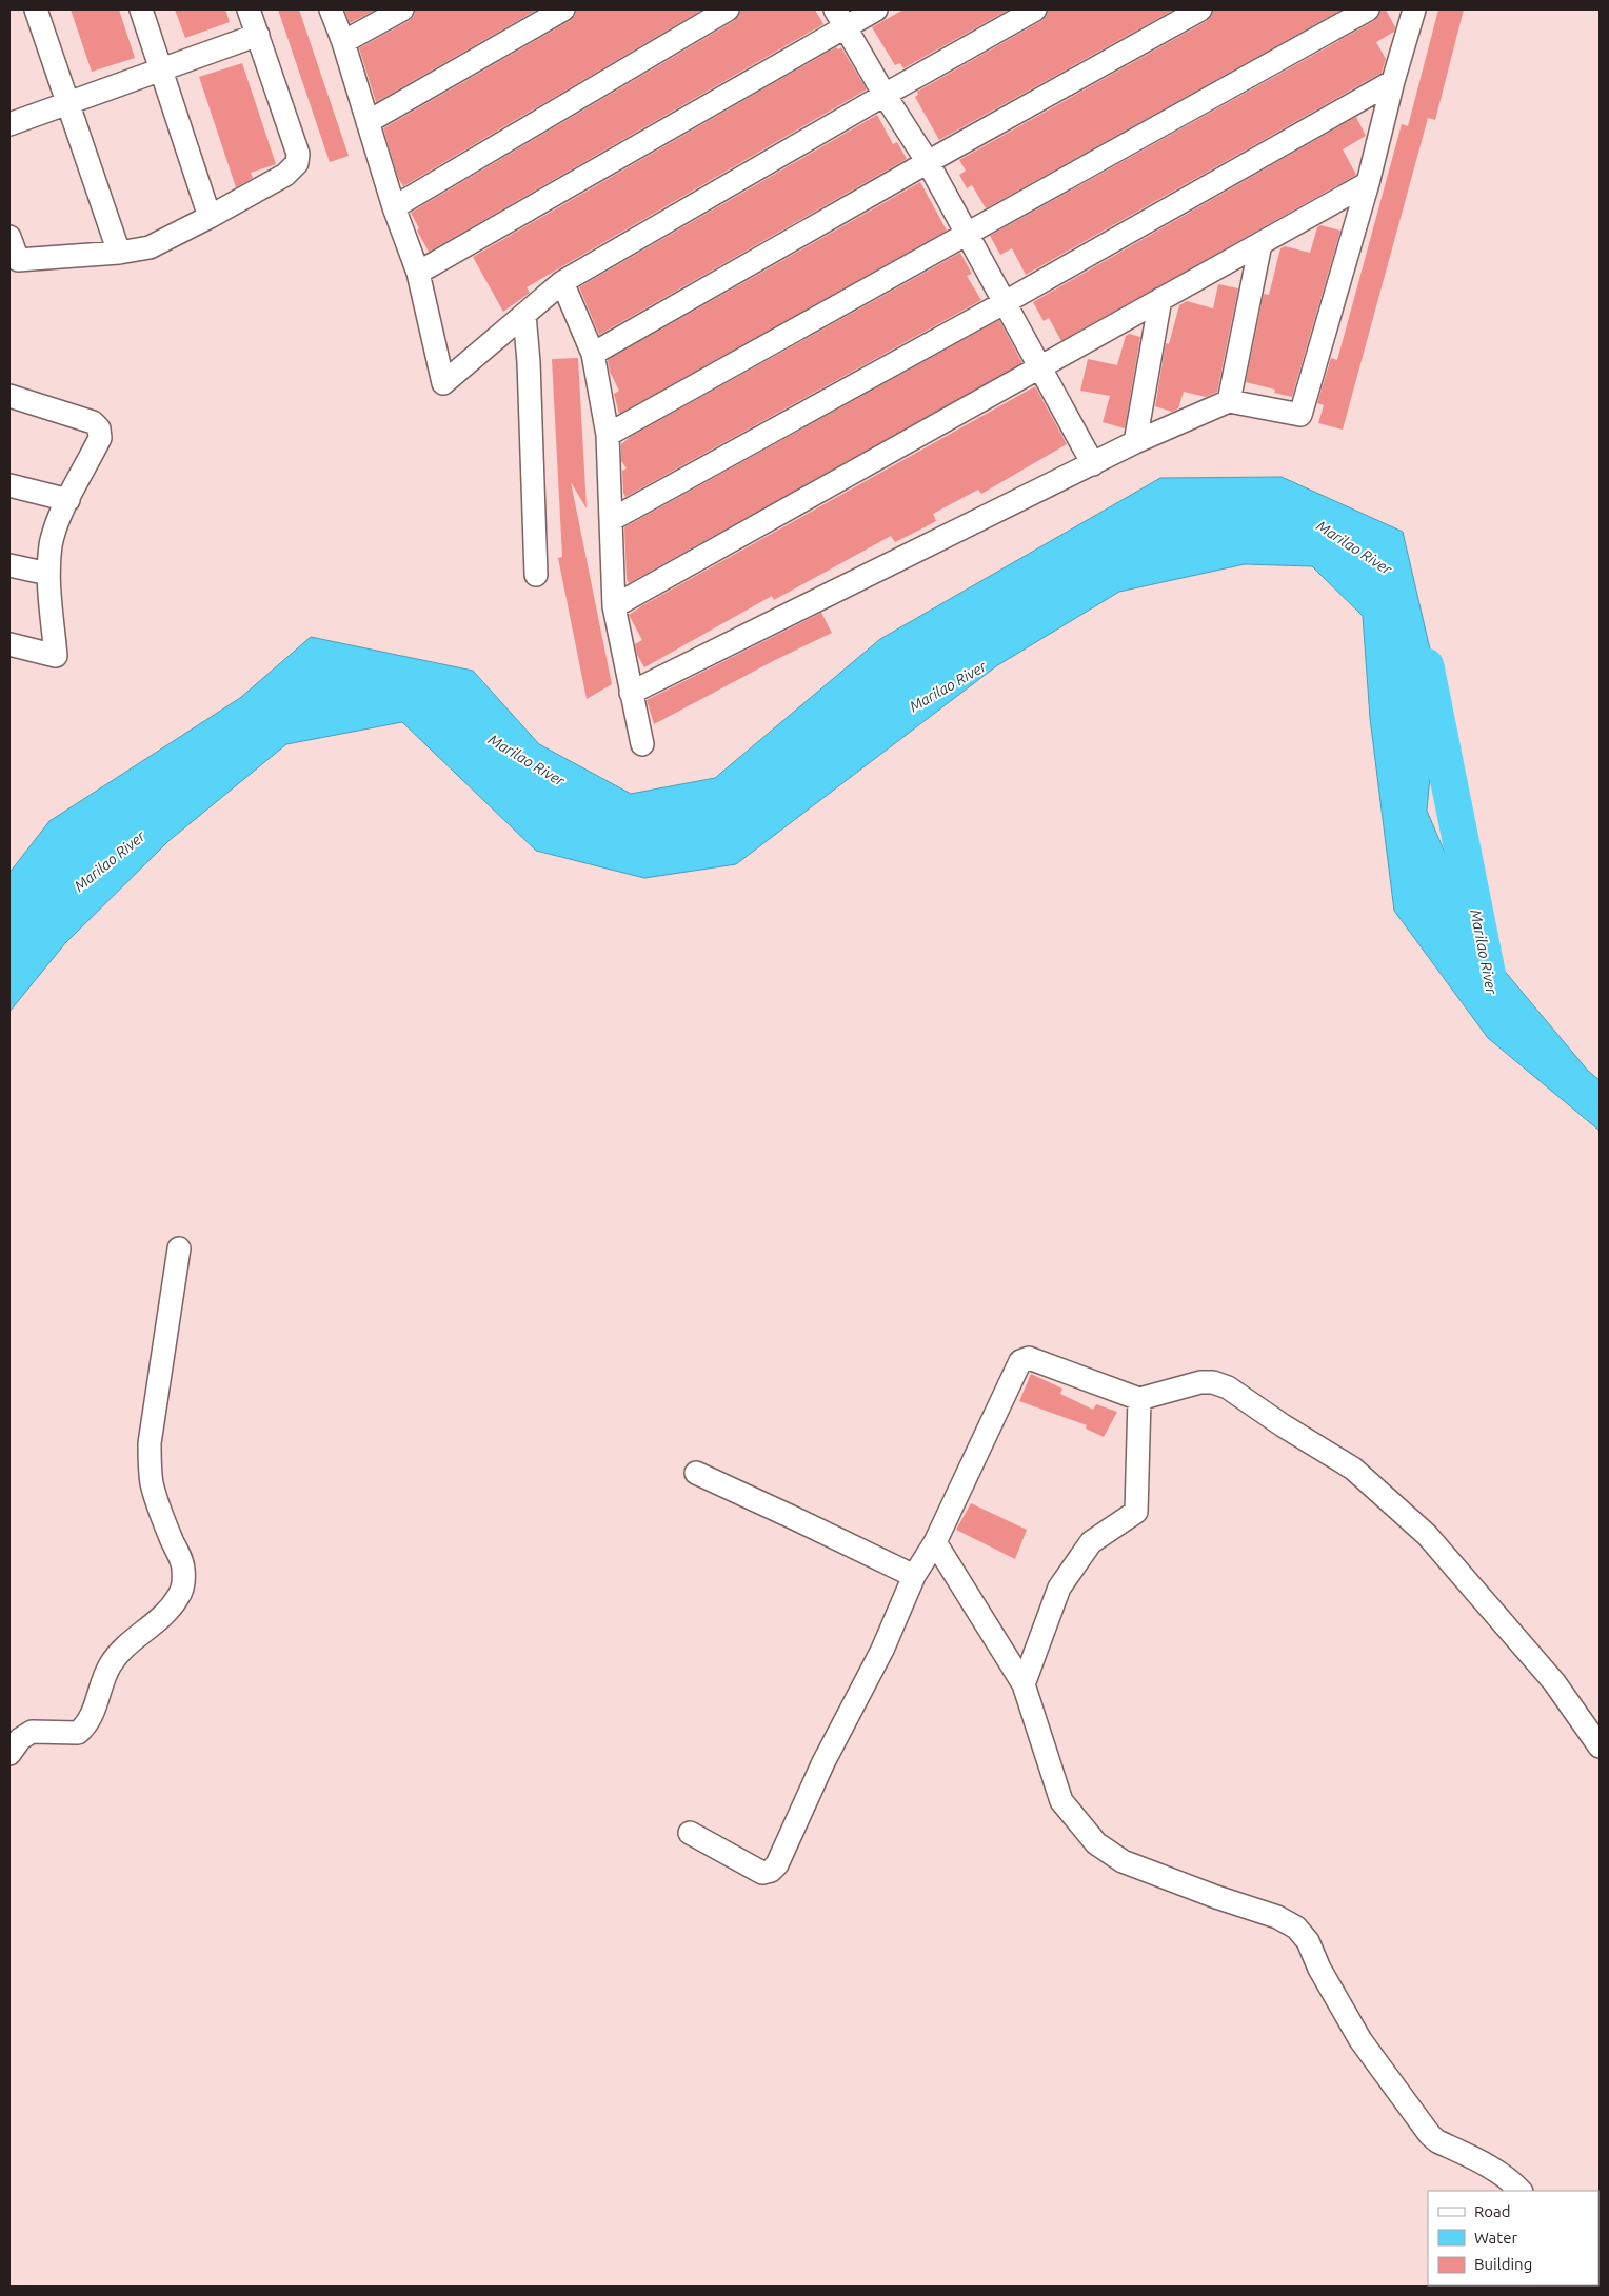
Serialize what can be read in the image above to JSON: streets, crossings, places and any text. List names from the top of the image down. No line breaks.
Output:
{"water":["Marilao River"],"legend":["Road","Water","Building"]}
